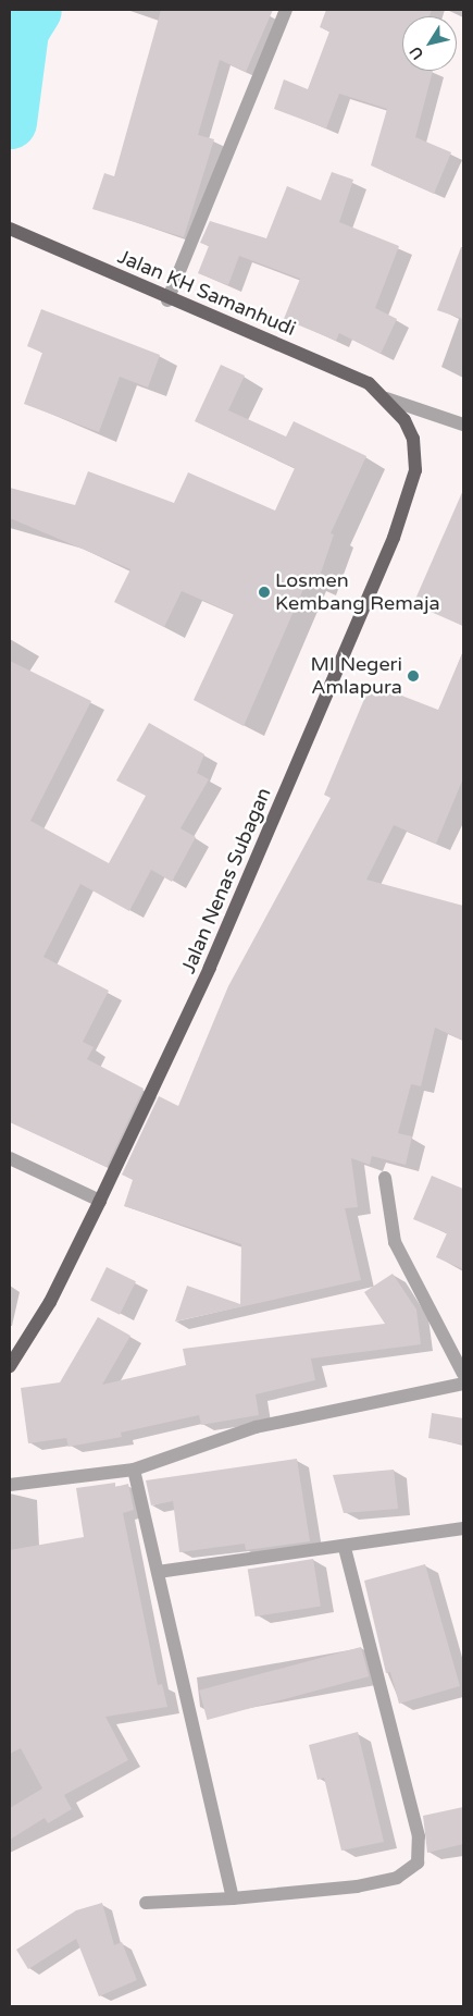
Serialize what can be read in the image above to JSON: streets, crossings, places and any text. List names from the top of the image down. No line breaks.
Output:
{"streets":{"main road":["Jalan KH Samanhudi","Jalan Nenas Subagan"]},"crossings":[["Jalan KH Samanhudi","Jalan Nenas Subagan"]],"places":["Losmen Kembang Remaja","MI Negeri Amlapura"],"north":"bottom left"}
